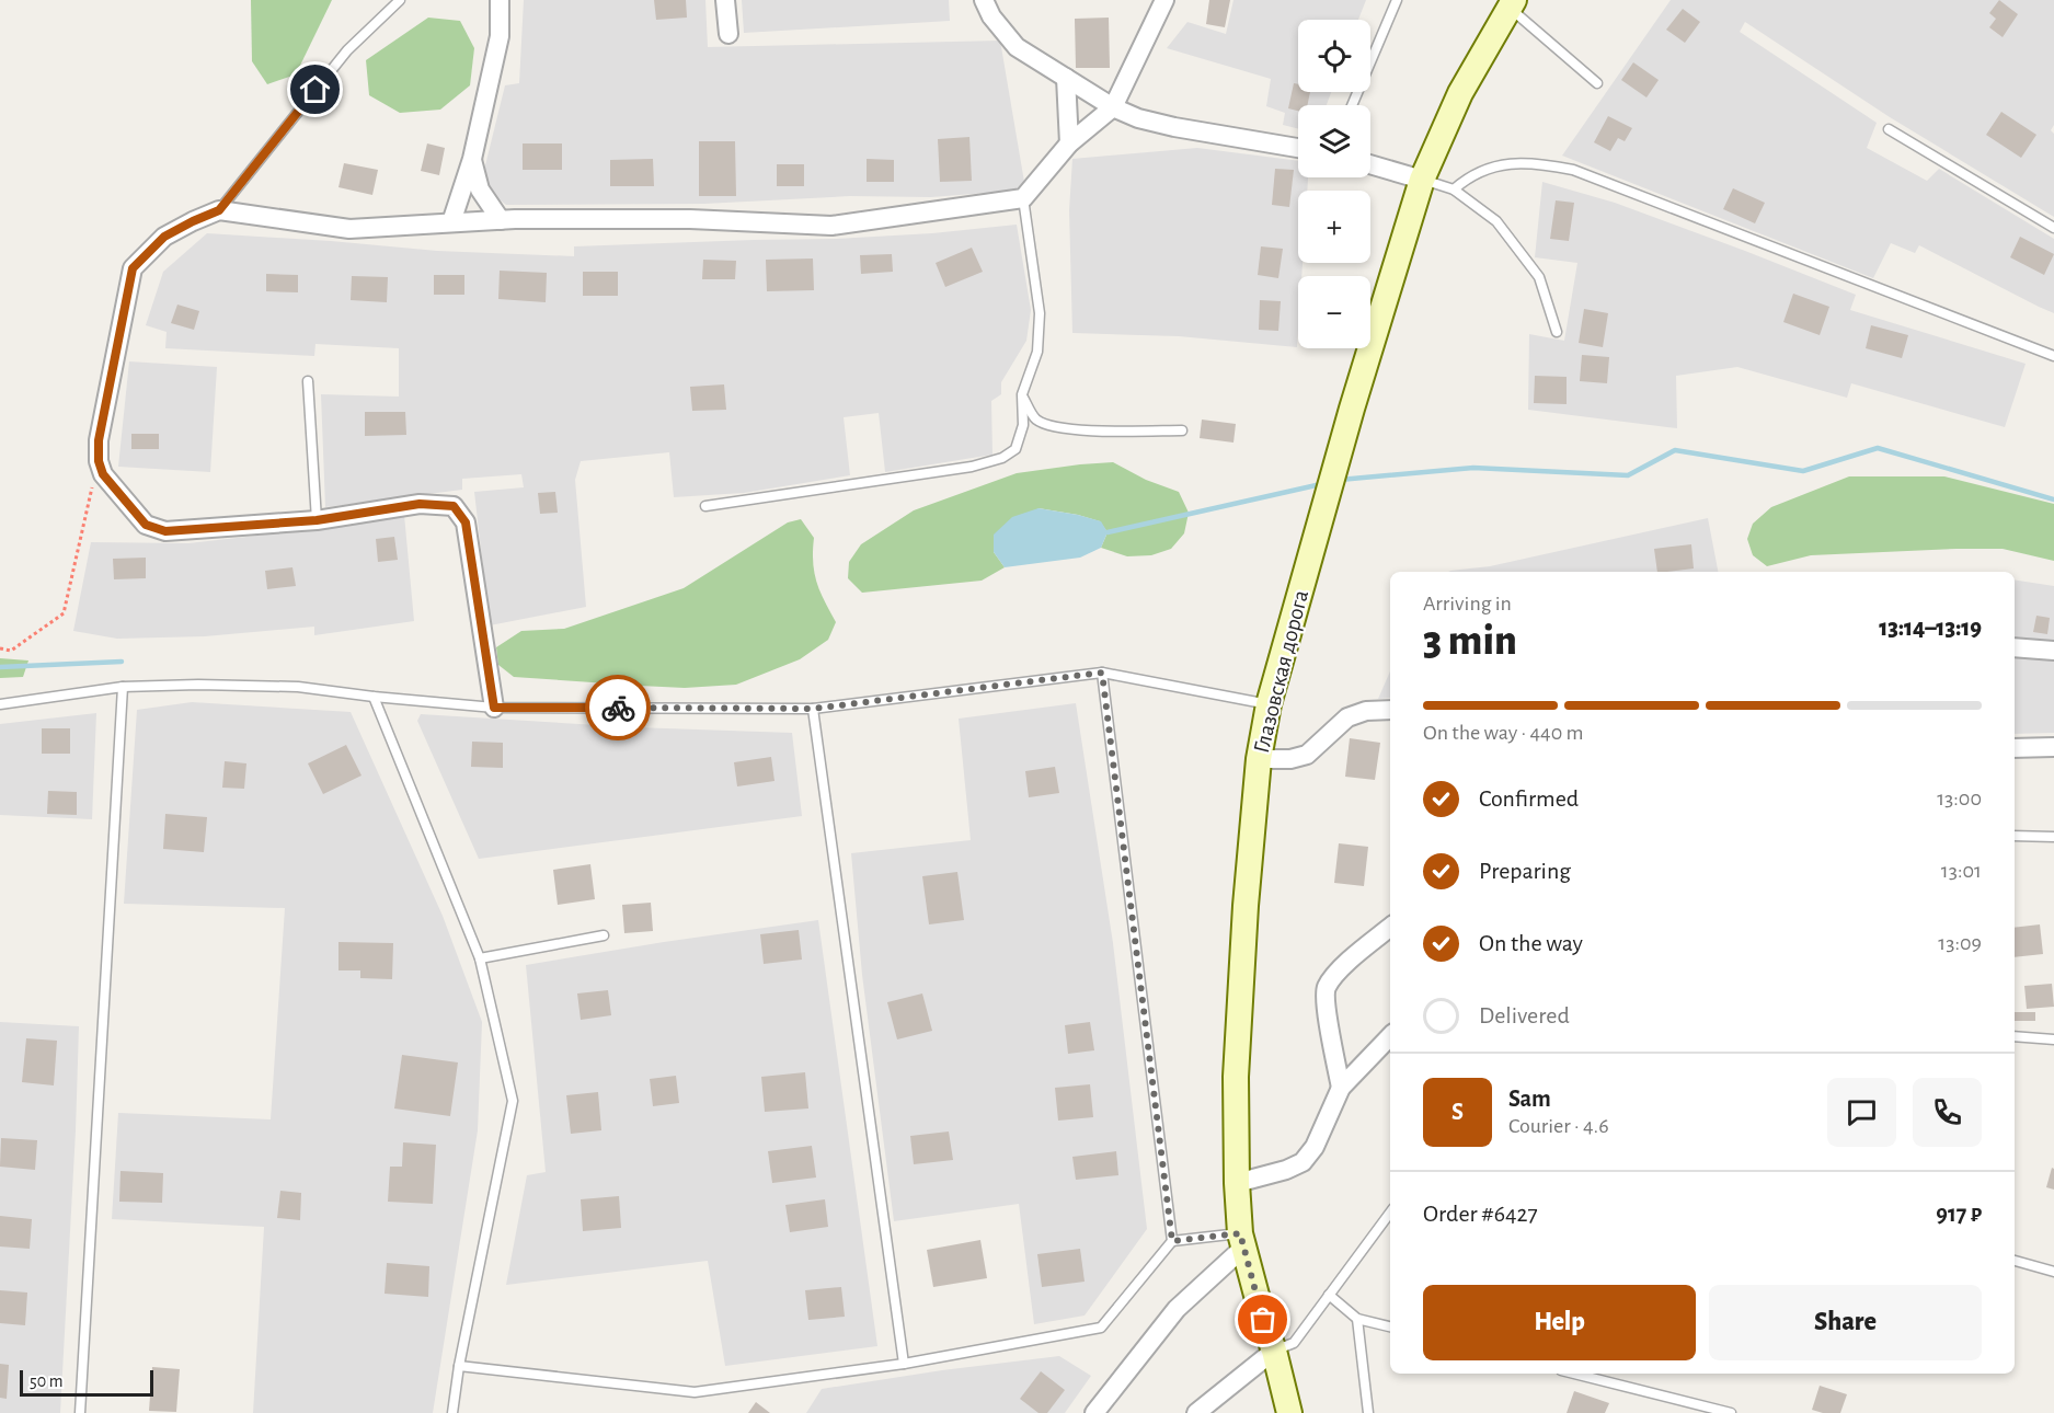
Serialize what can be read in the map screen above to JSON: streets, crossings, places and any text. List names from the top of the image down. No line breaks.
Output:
{"streets":{"street":["Глазовская дорога"]},"scale_bar":"50 m","page":{"map_buttons":["+","−"],"heading":["3 min","Arriving in","13:14–13:19"],"panel":["Sam","Courier · 4.6","Order #6427","917 ₽"],"bar":"On the way · 440 m","list":[["Confirmed","13:00"],["Preparing","13:01"],["On the way","13:09"],"Delivered"],"round":"S","buttons":["Help","Share"],"scale":"50 m"}}
